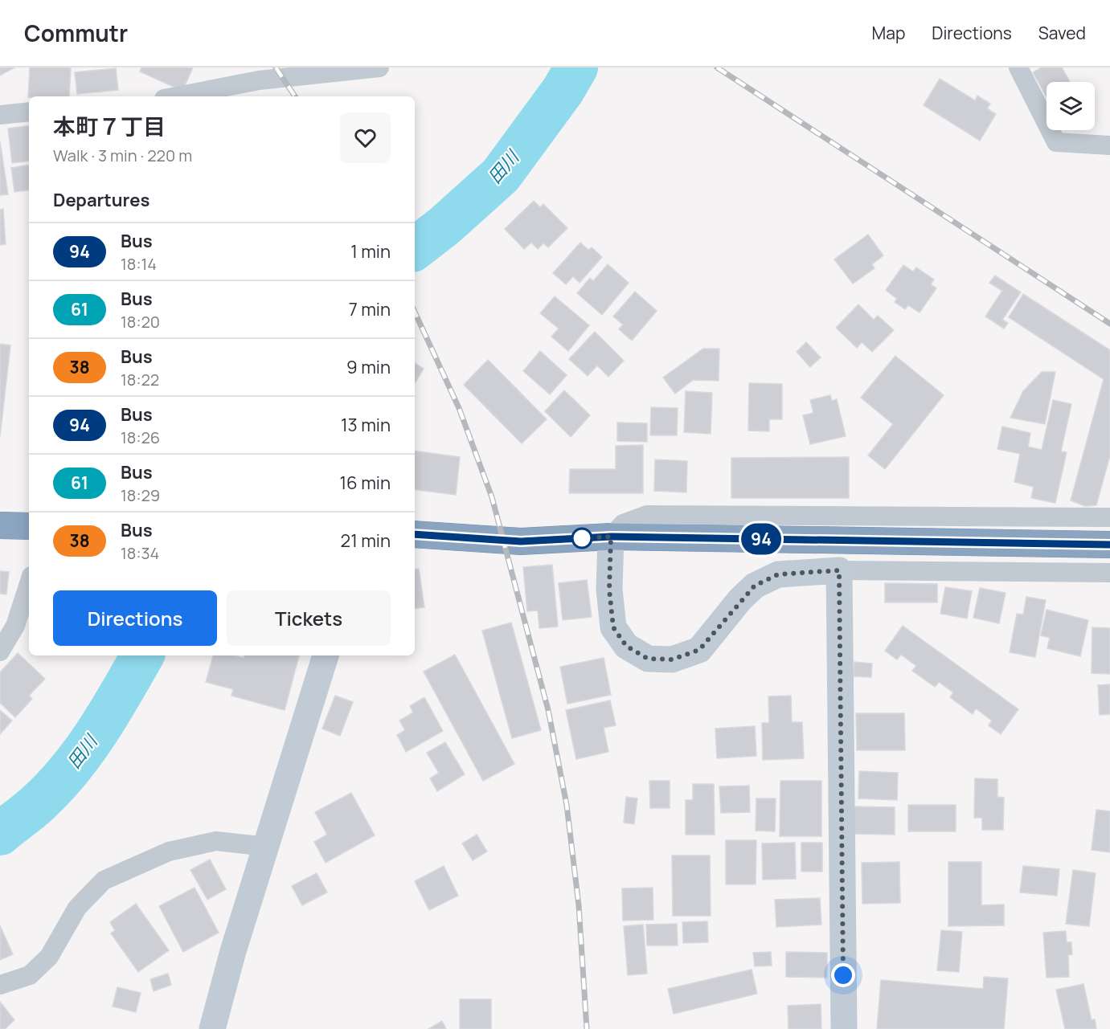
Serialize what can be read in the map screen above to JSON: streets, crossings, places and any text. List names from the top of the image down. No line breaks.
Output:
{"water":["田川"],"lines":["bus line 94"],"page":{"header":"Commutr","nav":["Map","Directions","Saved"],"on_map":"94","heading":[["本町７丁目","Walk · 3 min · 220 m"],"Departures"],"list":[{"mark":"94","name":"Bus","note":"18:14","value":"1 min"},{"mark":"61","name":"Bus","note":"18:20","value":"7 min"},{"mark":"38","name":"Bus","note":"18:22","value":"9 min"},{"mark":"94","name":"Bus","note":"18:26","value":"13 min"},{"mark":"61","name":"Bus","note":"18:29","value":"16 min"},{"mark":"38","name":"Bus","note":"18:34","value":"21 min"}],"buttons":["Directions","Tickets"]}}
